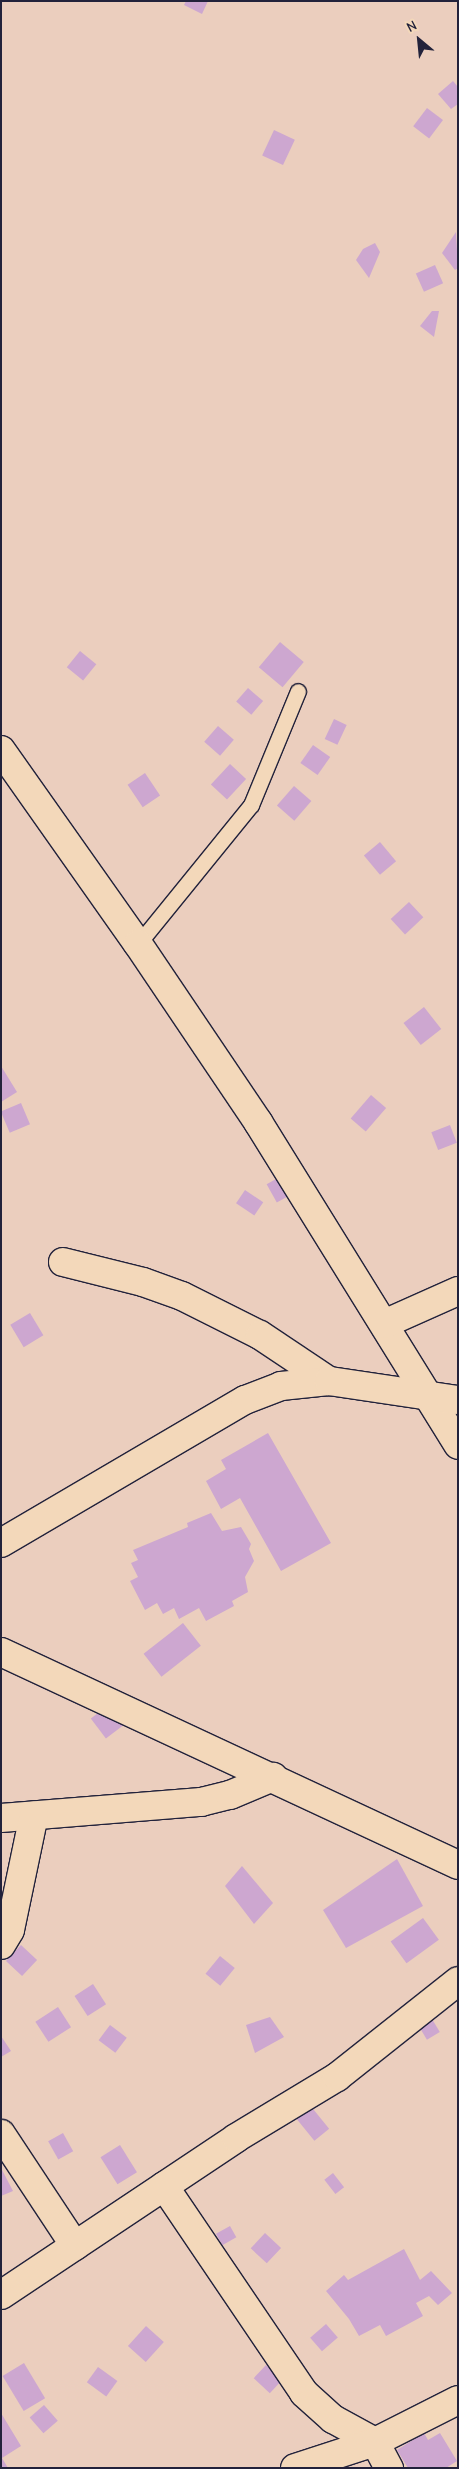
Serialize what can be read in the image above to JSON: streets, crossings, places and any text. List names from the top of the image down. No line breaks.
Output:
{"north":"top left"}
